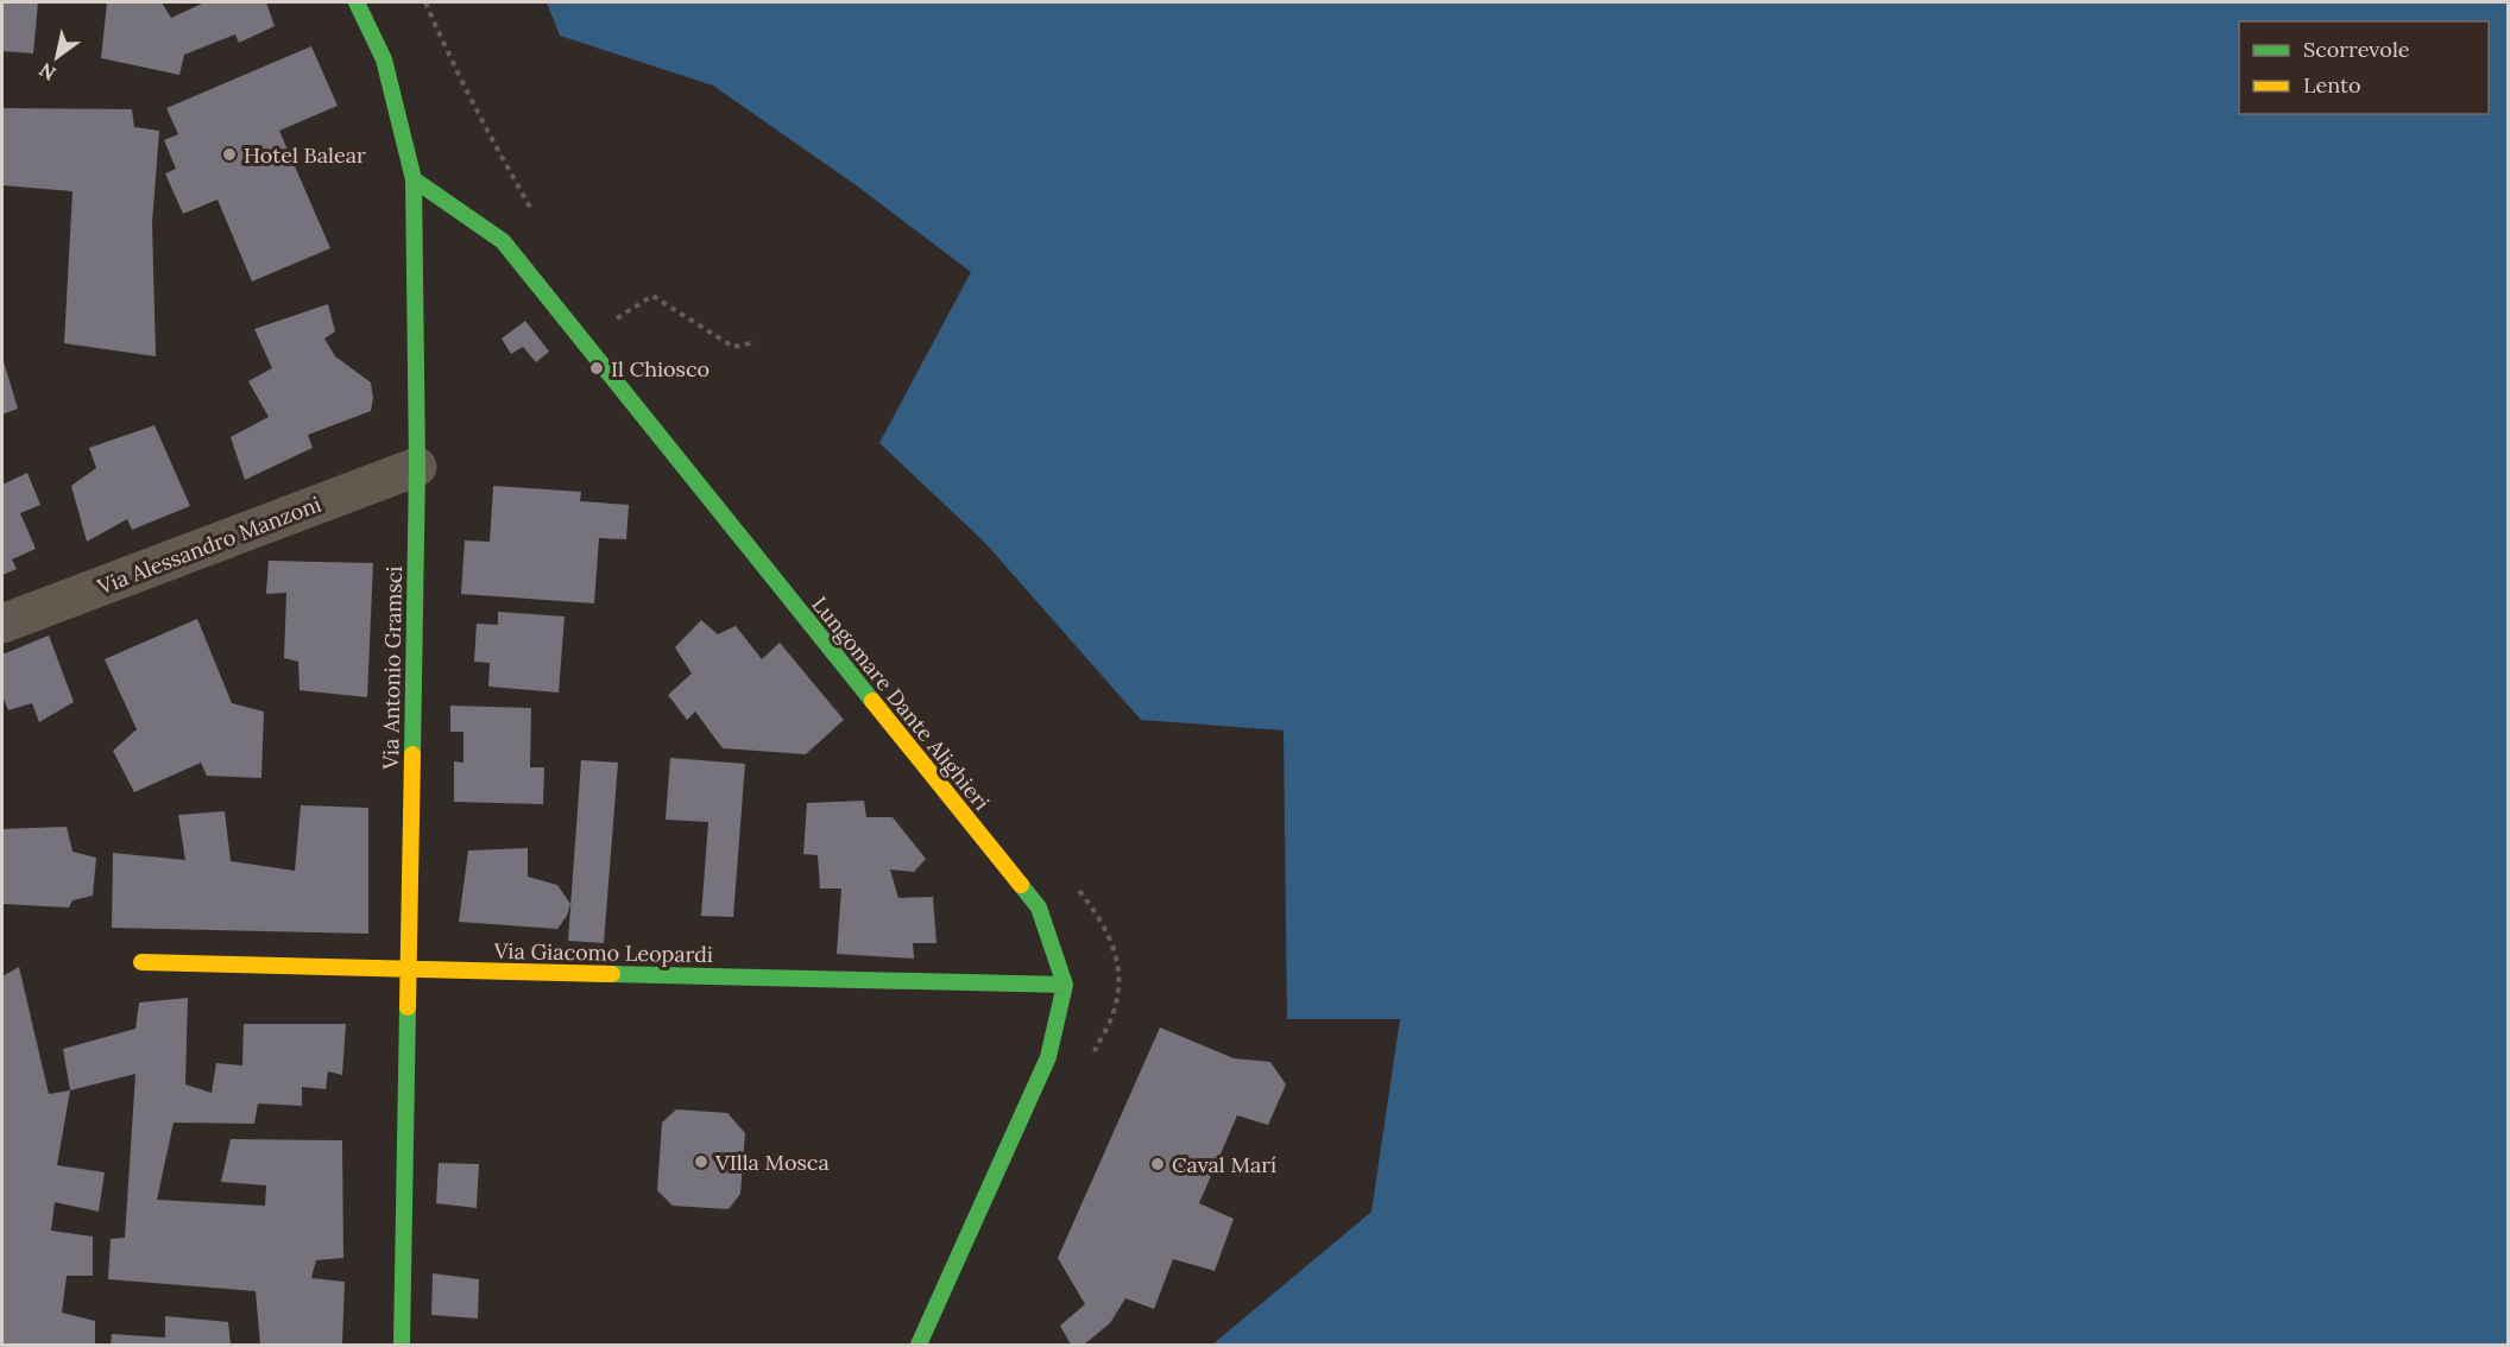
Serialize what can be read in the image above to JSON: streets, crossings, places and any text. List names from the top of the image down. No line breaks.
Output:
{"streets":{"street":["Via Alessandro Manzoni","Via Antonio Gramsci","Lungomare Dante Alighieri","Via Giacomo Leopardi"]},"crossings":[["Via Alessandro Manzoni","Via Antonio Gramsci"],["Via Antonio Gramsci","Lungomare Dante Alighieri"],["Via Antonio Gramsci","Via Giacomo Leopardi"],["Lungomare Dante Alighieri","Via Giacomo Leopardi"]],"places":["Hotel Balear","Il Chiosco","VIlla Mosca","Caval Marí"],"legend":["Scorrevole","Lento"],"north":"bottom left"}
